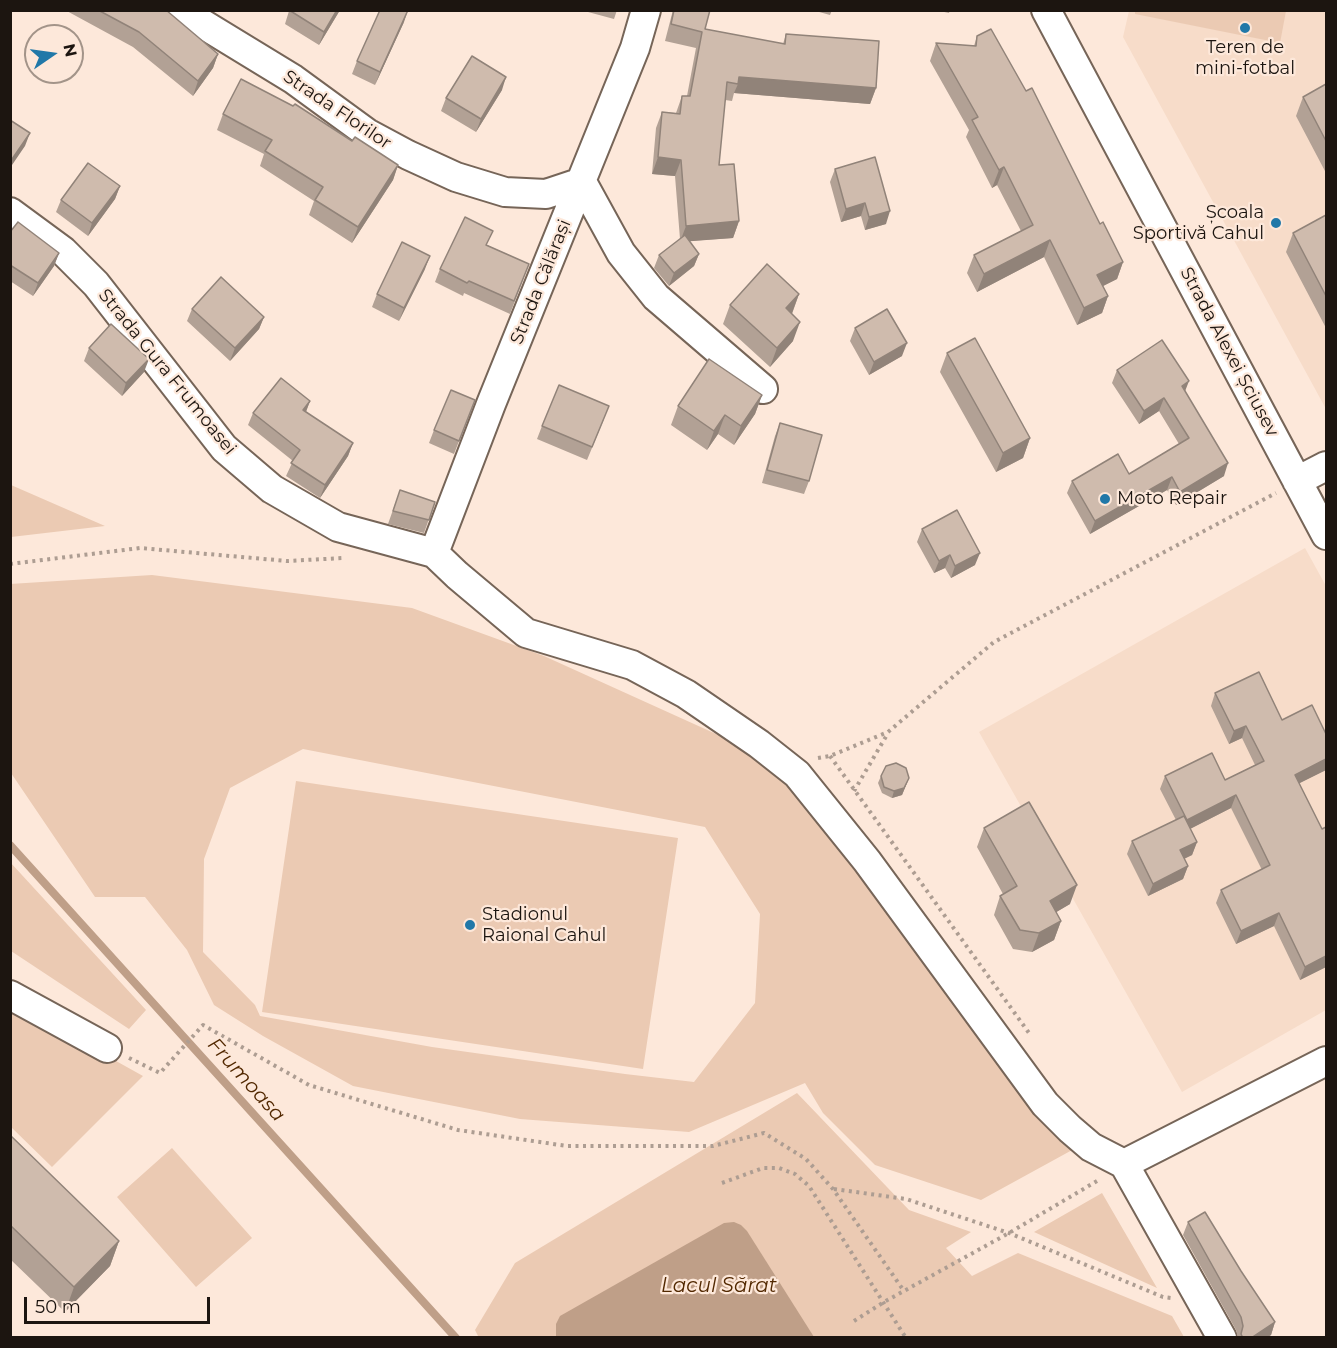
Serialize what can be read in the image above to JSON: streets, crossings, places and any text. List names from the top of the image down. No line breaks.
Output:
{"streets":{"street":["Strada Florilor","Strada Călărași","Strada Alexei Șciusev","Strada Gura Frumoasei"]},"crossings":[["Strada Florilor","Strada Călărași"],["Strada Călărași","Strada Gura Frumoasei"]],"water":["Frumoasa","Lacul Sărat"],"places":["Teren de mini-fotbal","Școala Sportivă Cahul","Moto Repair","Stadionul Raional Cahul"],"scale_bar":"50 m","north":"right"}
